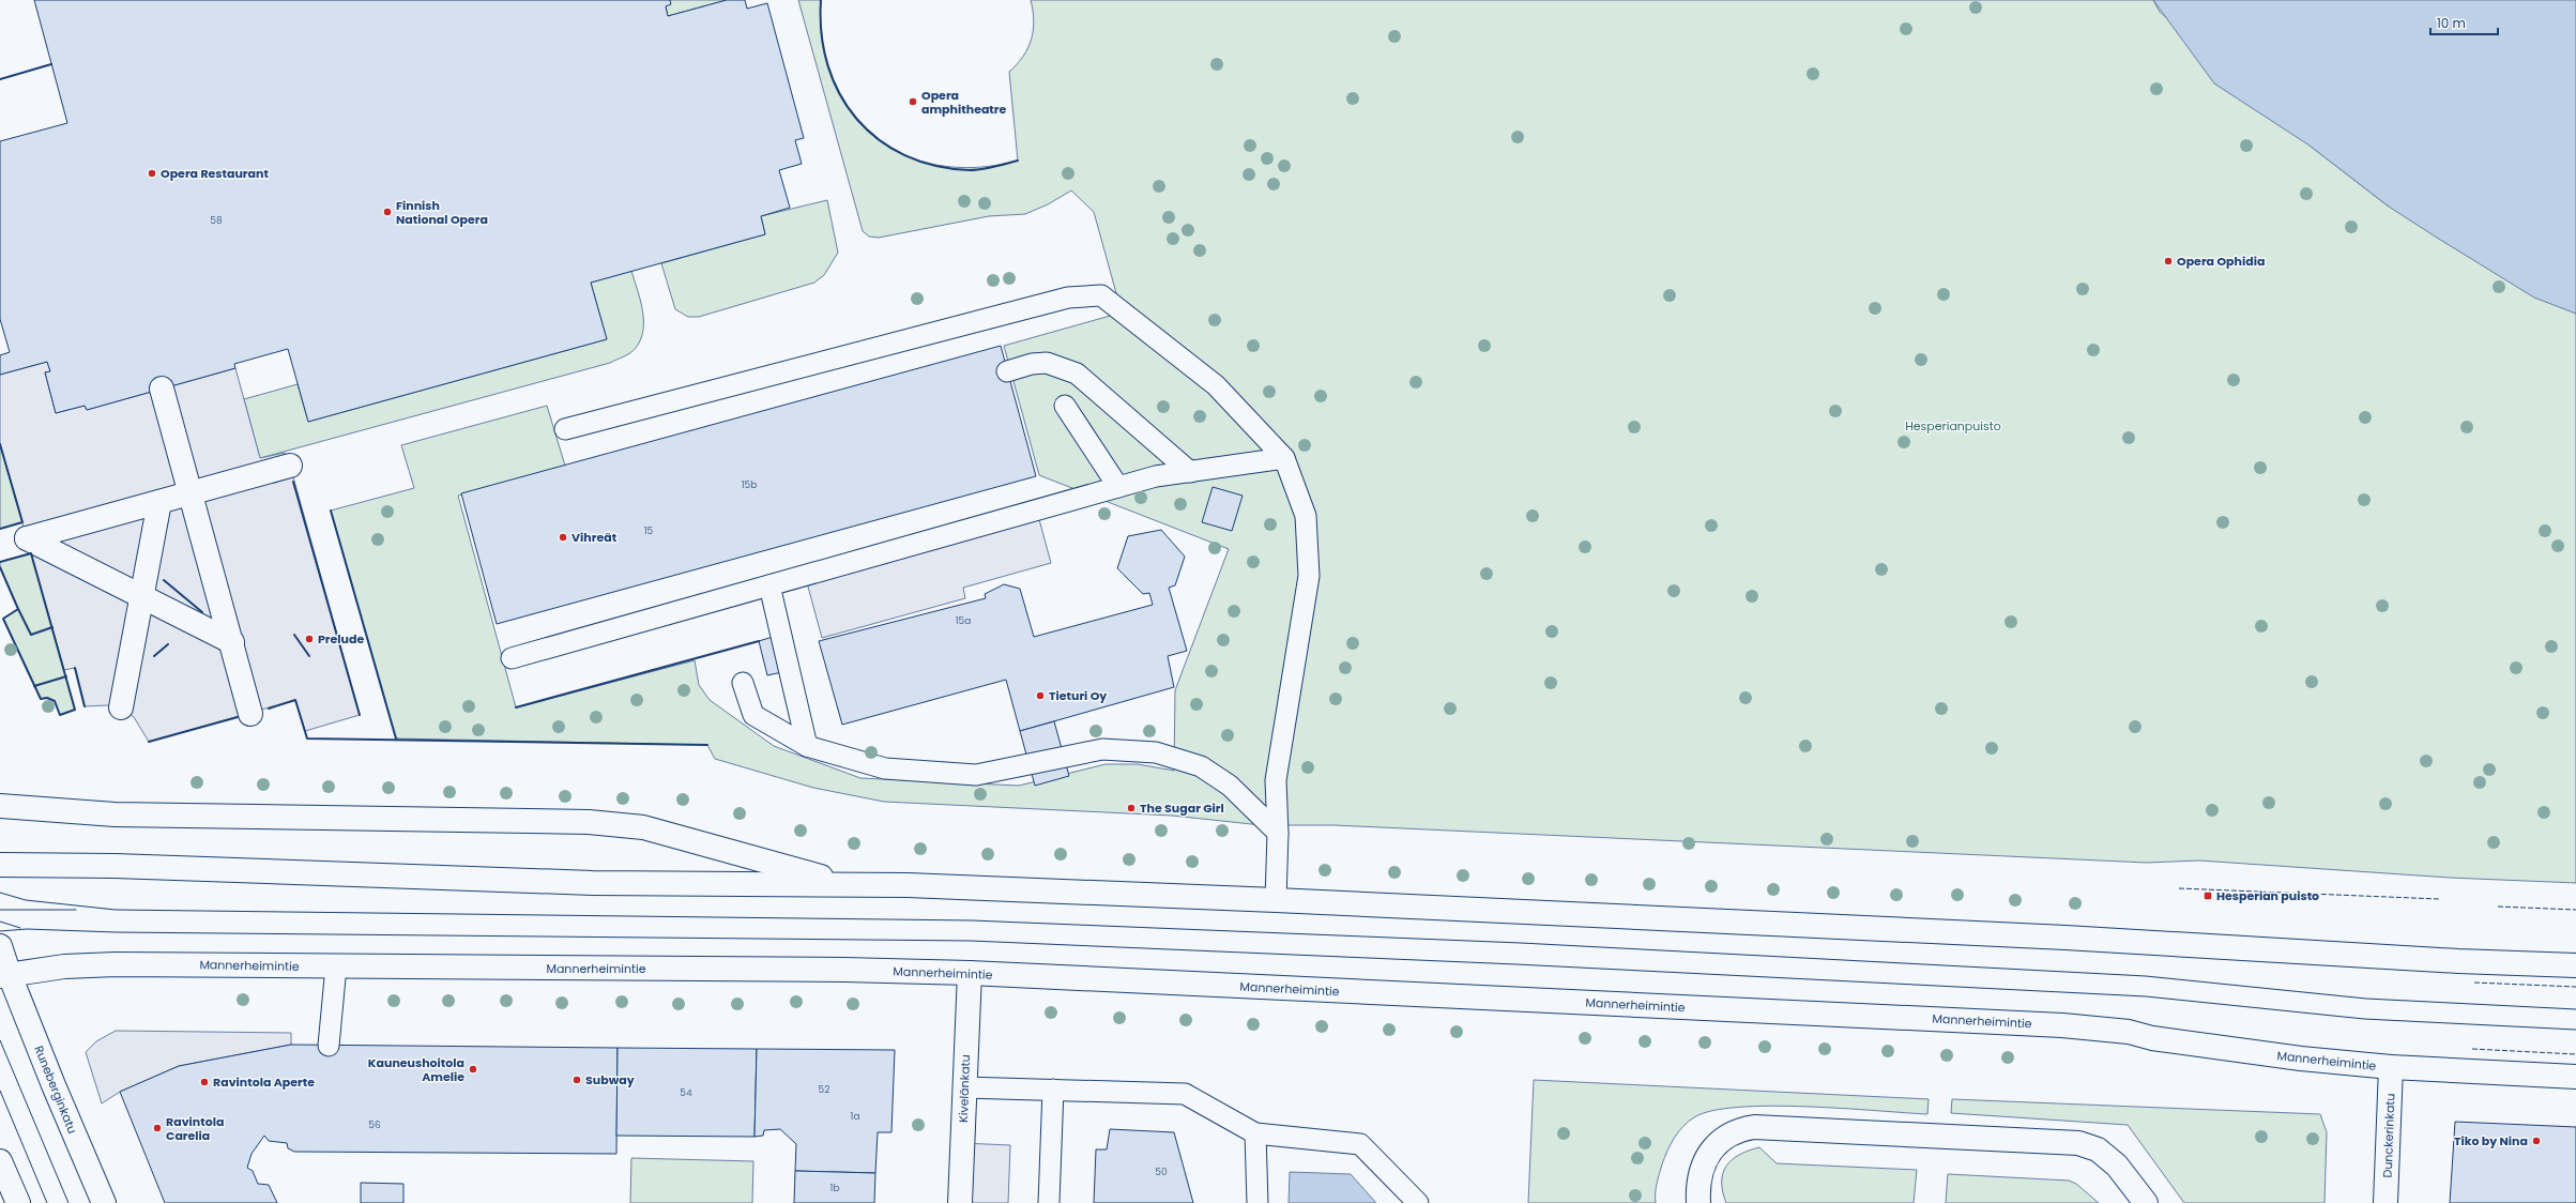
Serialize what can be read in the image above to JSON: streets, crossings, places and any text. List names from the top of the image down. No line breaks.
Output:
{"streets":{"main road":["Mannerheimintie","Kivelänkatu","Runeberginkatu","Dunckerinkatu"]},"crossings":[["Mannerheimintie","Kivelänkatu"],["Mannerheimintie","Runeberginkatu"],["Mannerheimintie","Dunckerinkatu"]],"parks":["Hesperianpuisto"],"places":{"other":["Opera amphitheatre","Opera Restaurant","Finnish National Opera","Opera Ophidia","Vihreät","Prelude","Tieturi Oy","The Sugar Girl","Kauneushoitola Amelie","Subway","Ravintola Aperte","Ravintola Carelia","Tiko by Nina"],"transit":["Hesperian puisto"]},"house_numbers":["58","15b","15","15a","52","54","1a","56","50","1b"],"scale_bar":"10 m"}
